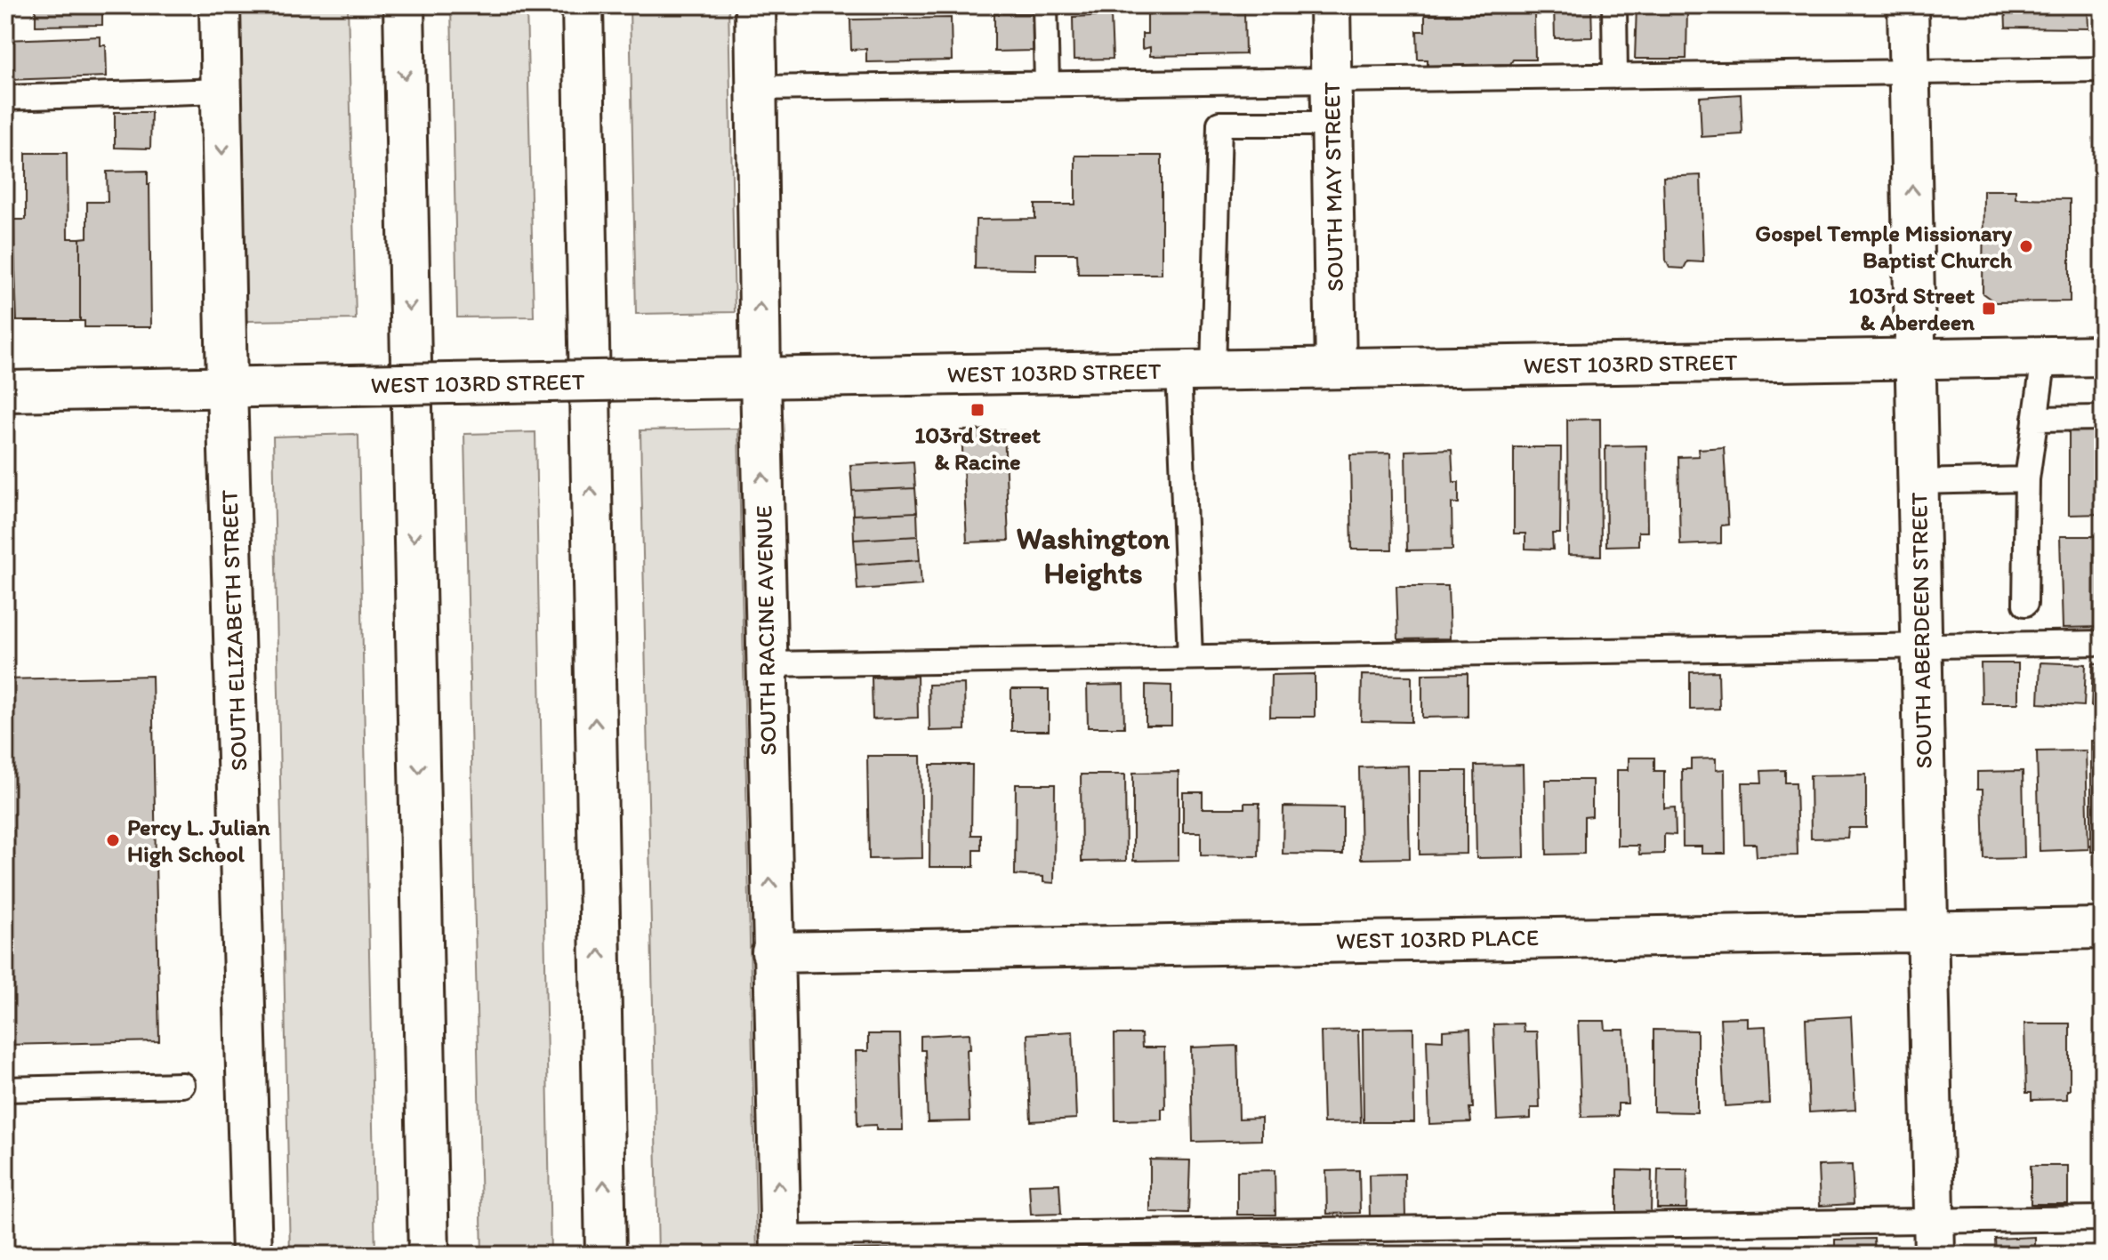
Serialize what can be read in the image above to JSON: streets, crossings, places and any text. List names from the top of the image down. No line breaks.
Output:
{"streets":{"main road":["SOUTH MAY STREET","WEST 103RD STREET","SOUTH ELIZABETH STREET","SOUTH RACINE AVENUE","SOUTH ABERDEEN STREET","WEST 103RD PLACE"]},"crossings":[["SOUTH MAY STREET","WEST 103RD STREET"],["WEST 103RD STREET","SOUTH ELIZABETH STREET"],["WEST 103RD STREET","SOUTH RACINE AVENUE"],["WEST 103RD STREET","SOUTH ABERDEEN STREET"],["SOUTH RACINE AVENUE","WEST 103RD PLACE"],["SOUTH ABERDEEN STREET","WEST 103RD PLACE"]],"districts":["Washington Heights"],"places":{"other":["Gospel Temple Missionary Baptist Church","Percy L. Julian High School"],"transit":["103rd Street & Aberdeen","103rd Street & Racine"]}}
